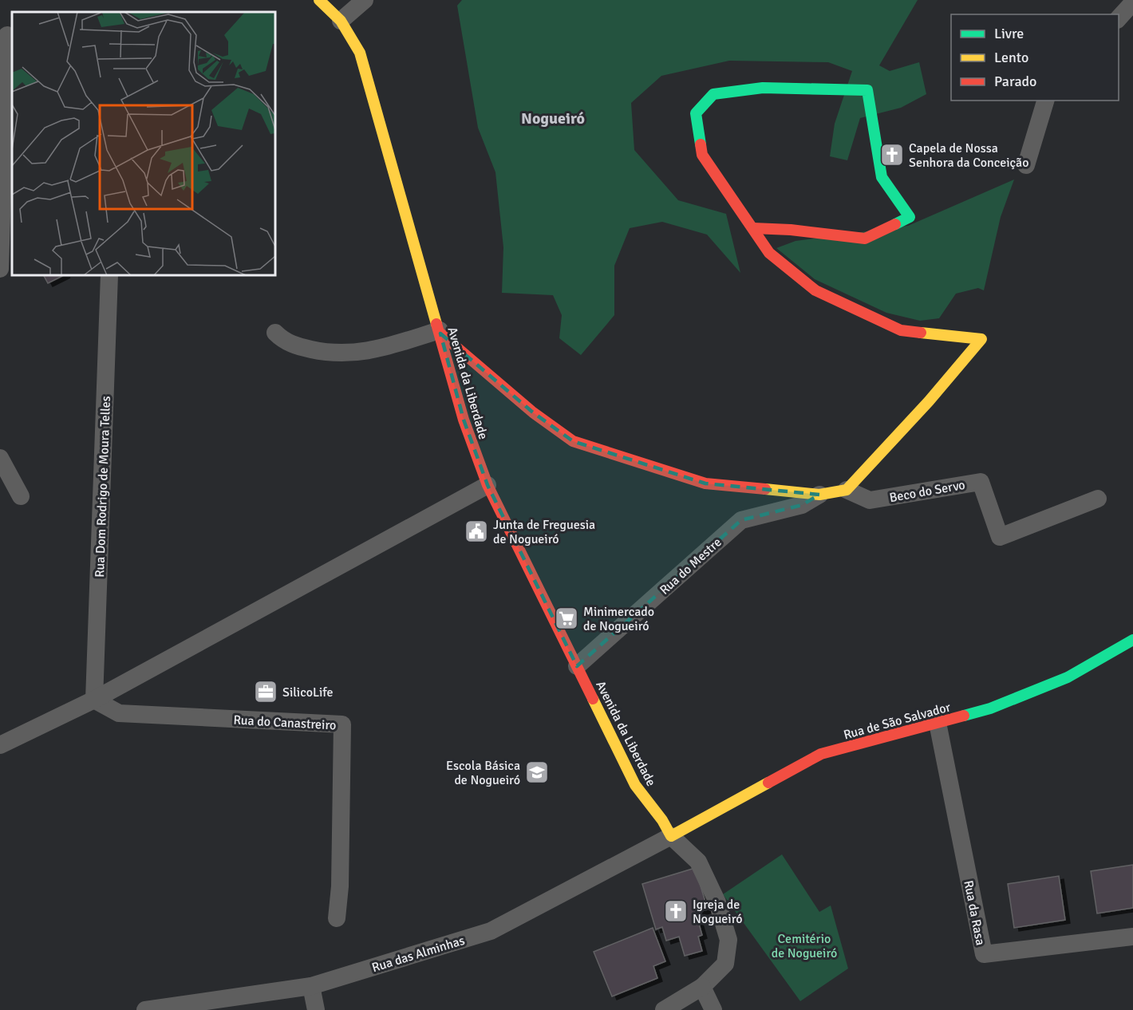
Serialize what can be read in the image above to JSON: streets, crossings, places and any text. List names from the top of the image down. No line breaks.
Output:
{"streets":{"street":["Avenida da Liberdade","Rua Dom Rodrigo de Moura Telles","Beco do Servo","Rua do Mestre","Rua de São Salvador","Rua do Canastreiro","Rua da Rasa","Rua das Alminhas"]},"crossings":[["Avenida da Liberdade","Rua do Mestre"],["Avenida da Liberdade","Rua de São Salvador"],["Avenida da Liberdade","Rua das Alminhas"],["Rua Dom Rodrigo de Moura Telles","Rua do Canastreiro"],["Rua de São Salvador","Rua da Rasa"],["Rua de São Salvador","Rua das Alminhas"]],"districts":["Nogueiró"],"parks":["Cemitério de Nogueiró"],"places":{"church":["Capela de Nossa Senhora da Conceição","Igreja de Nogueiró"],"public building":["Junta de Freguesia de Nogueiró"],"supermarket":["Minimercado de Nogueiró"],"office":["SilicoLife"],"school or university":["Escola Básica de Nogueiró"]},"legend":["Livre","Lento","Parado"]}
